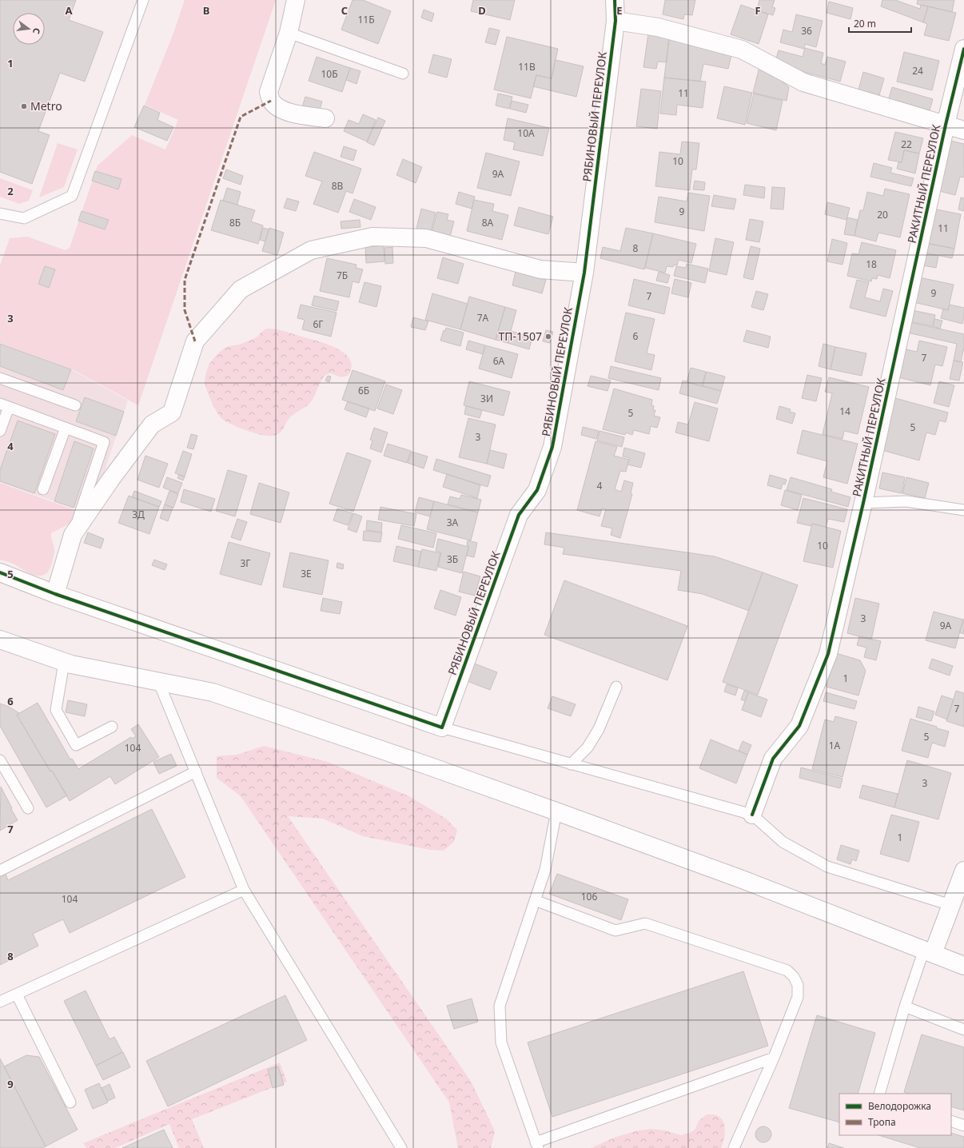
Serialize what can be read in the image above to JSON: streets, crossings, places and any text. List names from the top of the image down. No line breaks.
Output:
{"streets":{"street":["РЯБИНОВЫЙ ПЕРЕУЛОК","РАКИТНЫЙ ПЕРЕУЛОК"]},"places":["Metro","ТП-1507"],"house_numbers":["11Б","36","11В","24","10Б","11","10А","22","10","9А","8В","9","20","8Б","8А","11","8","18","7Б","9","7","7А","6Г","6","7","6А","6Б","3И","14","5","5","3","4","3Д","3А","10","3Б","3Г","3Е","3","9А","1","7","5","1А","104","3","1","106","104"],"legend":["Велодорожка","Тропа"],"scale_bar":"20 m","north":"right","grid":{"columns":["A","B","C","D","E","F"],"rows":["1","2","3","4","5","6","7","8","9"]}}
